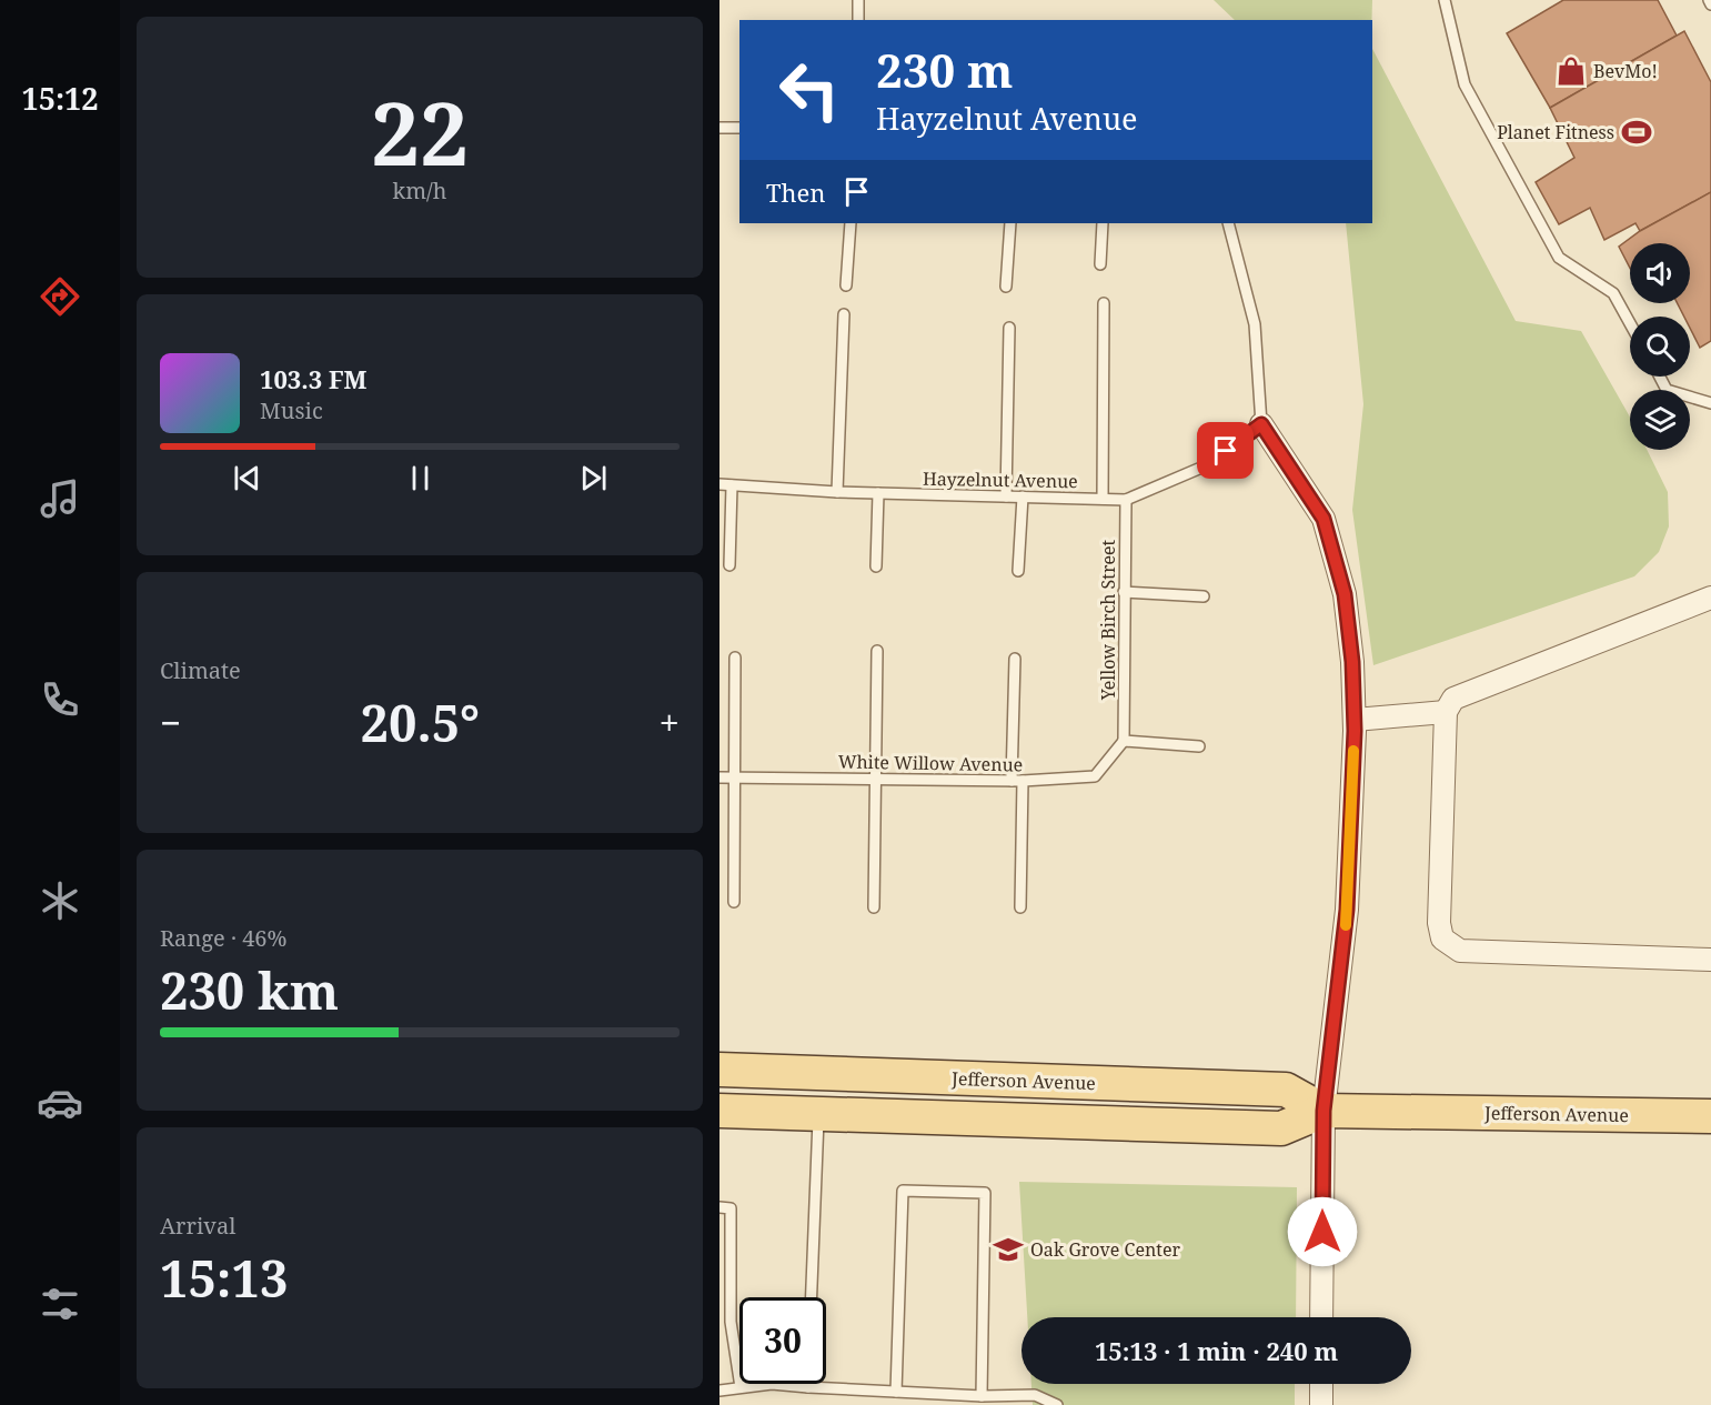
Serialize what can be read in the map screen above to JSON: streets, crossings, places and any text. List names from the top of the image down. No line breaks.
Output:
{"streets":{"main road":["Jefferson Avenue"],"lane":["Hayzelnut Avenue","Yellow Birch Street","White Willow Avenue"]},"crossings":[["Hayzelnut Avenue","Yellow Birch Street"],["Yellow Birch Street","White Willow Avenue"]],"places":{"shop":["BevMo!"],"sports":["Planet Fitness"],"school or university":["Oak Grove Center"]},"page":{"tabs":"15:12","tile":[["22","km/h"],"Climate",["Range · 46%","230 km"],["Arrival","15:13"]],"turn":["230 m","Hayzelnut Avenue"],"then":"Then","song":["103.3 FM","Music"],"heat":["−","20.5°","+"],"limit":"30","trip":"15:13 · 1 min · 240 m"}}
